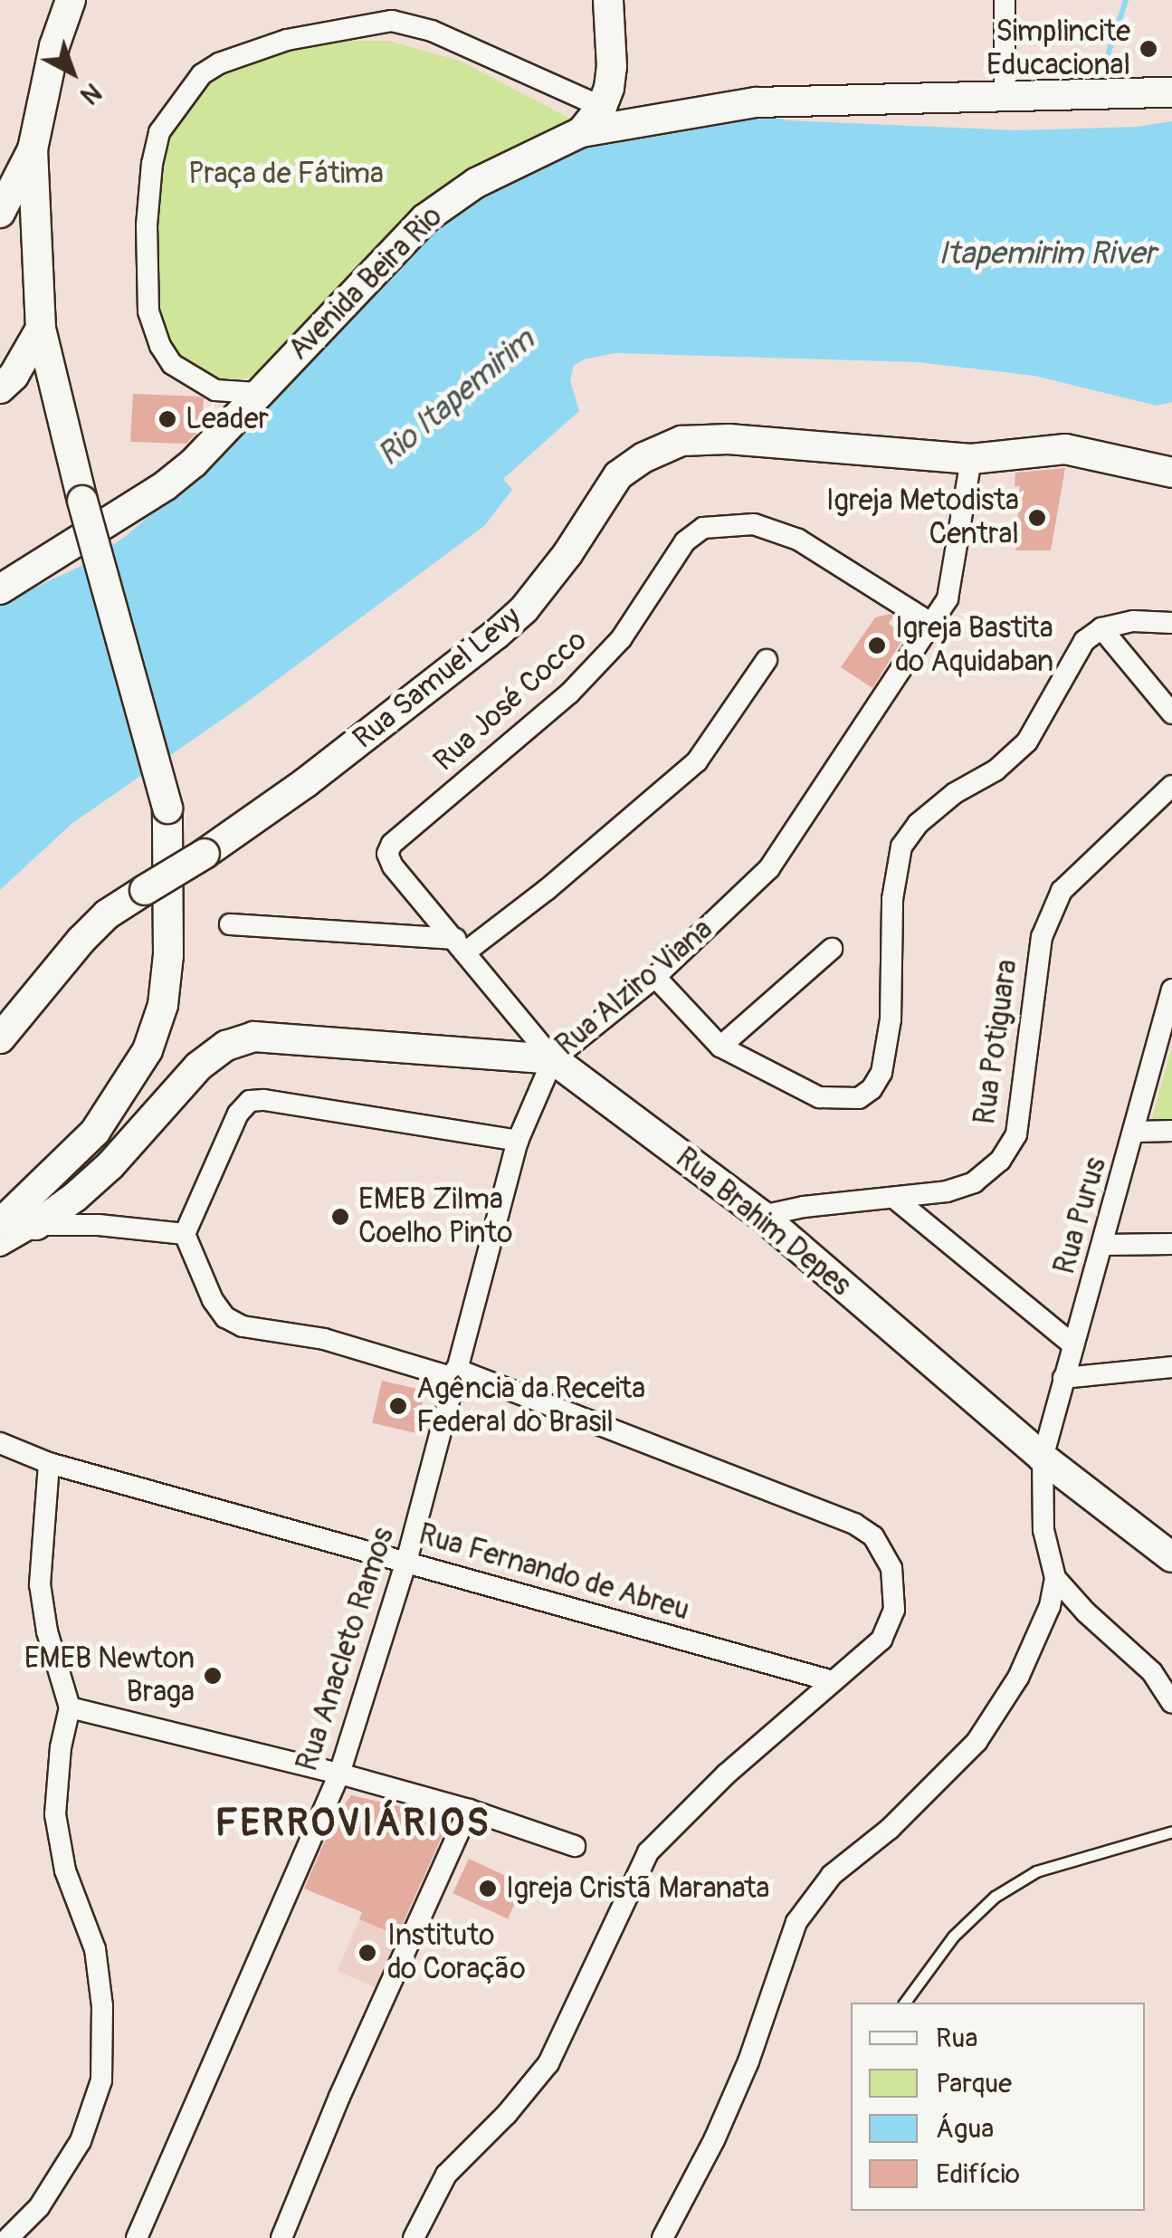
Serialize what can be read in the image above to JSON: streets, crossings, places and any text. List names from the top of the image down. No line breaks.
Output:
{"streets":{"main road":["Avenida Beira Rio","Rua Samuel Levy","Rua Alziro Viana","Rua Brahim Depes"],"street":["Rua José Cocco","Rua Potiguara","Rua Purus","Rua Fernando de Abreu","Rua Anacleto Ramos"]},"crossings":[["Rua Samuel Levy","Rua Alziro Viana"],["Rua José Cocco","Rua Alziro Viana"],["Rua José Cocco","Rua Brahim Depes"],["Rua Alziro Viana","Rua Brahim Depes"],["Rua Alziro Viana","Rua Anacleto Ramos"],["Rua Potiguara","Rua Brahim Depes"],["Rua Purus","Rua Brahim Depes"],["Rua Brahim Depes","Rua Anacleto Ramos"],["Rua Fernando de Abreu","Rua Anacleto Ramos"]],"districts":["FERROVIÁRIOS"],"water":["Itapemirim River","Rio Itapemirim"],"parks":["Praça de Fátima"],"places":["Simplincite Educacional","Leader","Igreja Metodista Central","Igreja Bastita do Aquidaban","EMEB Zilma Coelho Pinto","Agência da Receita Federal do Brasil","EMEB Newton Braga","Igreja Cristã Maranata","Instituto do Coração"],"legend":["Rua","Parque","Água","Edifício"],"north":"bottom right"}
